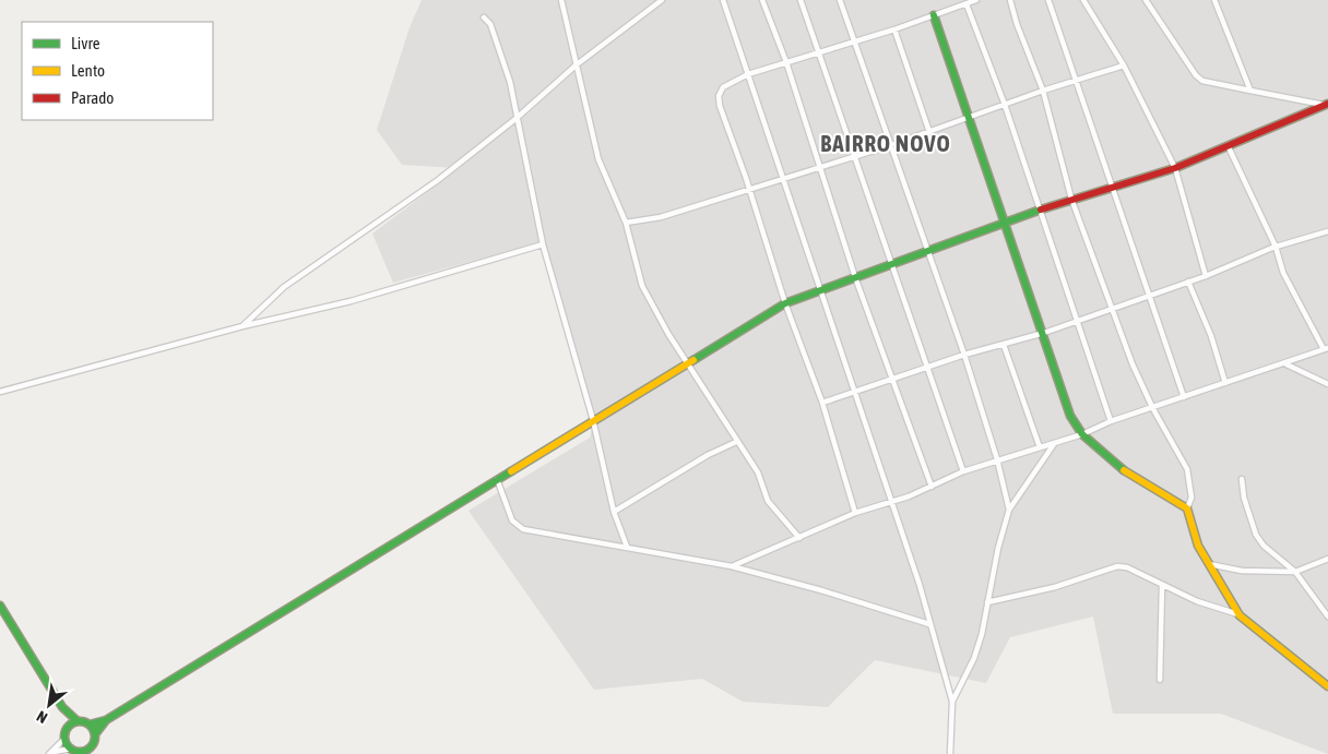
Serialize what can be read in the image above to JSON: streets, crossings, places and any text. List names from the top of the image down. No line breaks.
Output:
{"districts":["BAIRRO NOVO"],"legend":["Livre","Lento","Parado"],"north":"bottom left"}
